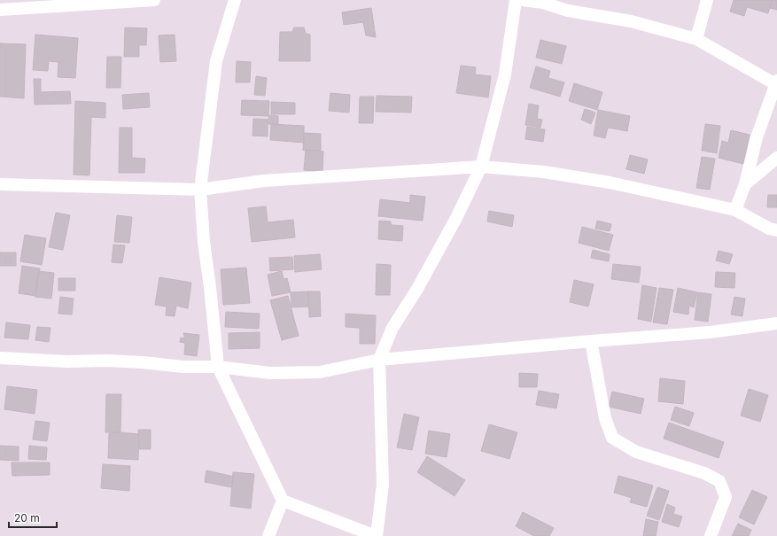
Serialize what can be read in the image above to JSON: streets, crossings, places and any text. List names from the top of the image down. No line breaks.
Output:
{"scale_bar":"20 m"}
